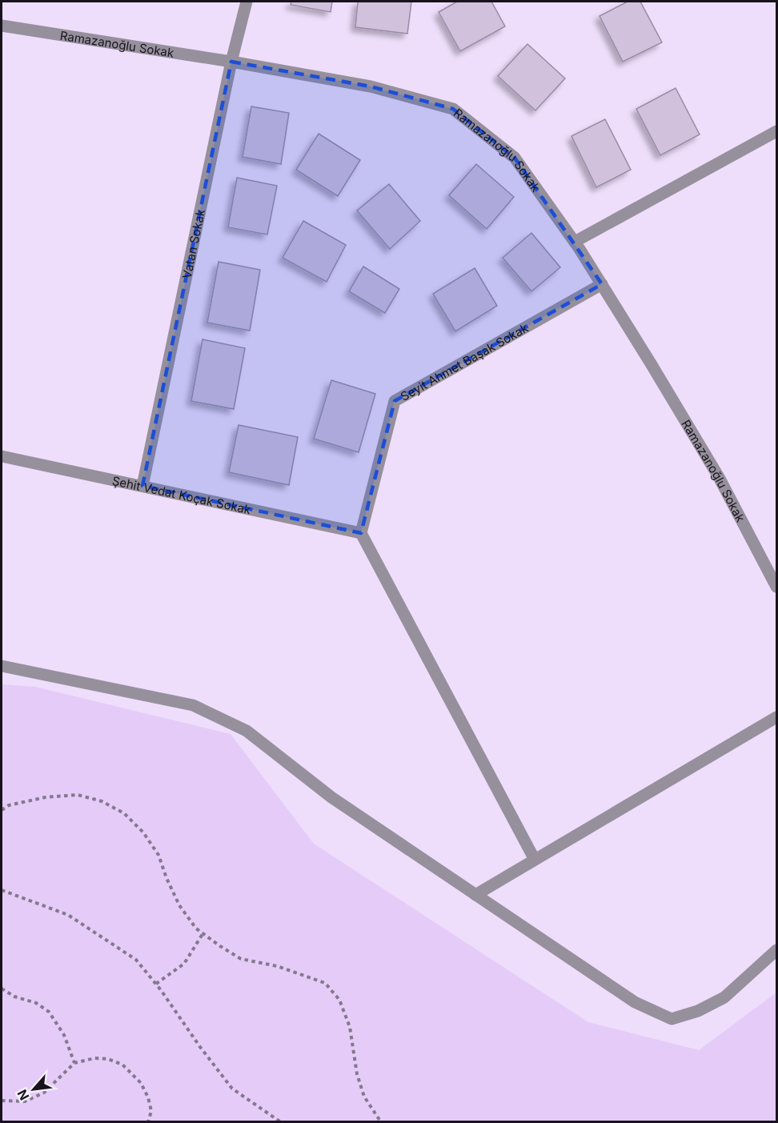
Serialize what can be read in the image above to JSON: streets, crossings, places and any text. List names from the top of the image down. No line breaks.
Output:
{"streets":{"street":["Ramazanoğlu Sokak","Vatan Sokak","Seyit Ahmet Başak Sokak","Şehit Vedat Koçak Sokak"]},"crossings":[["Ramazanoğlu Sokak","Vatan Sokak"],["Ramazanoğlu Sokak","Seyit Ahmet Başak Sokak"],["Vatan Sokak","Şehit Vedat Koçak Sokak"],["Seyit Ahmet Başak Sokak","Şehit Vedat Koçak Sokak"]],"north":"bottom left"}
